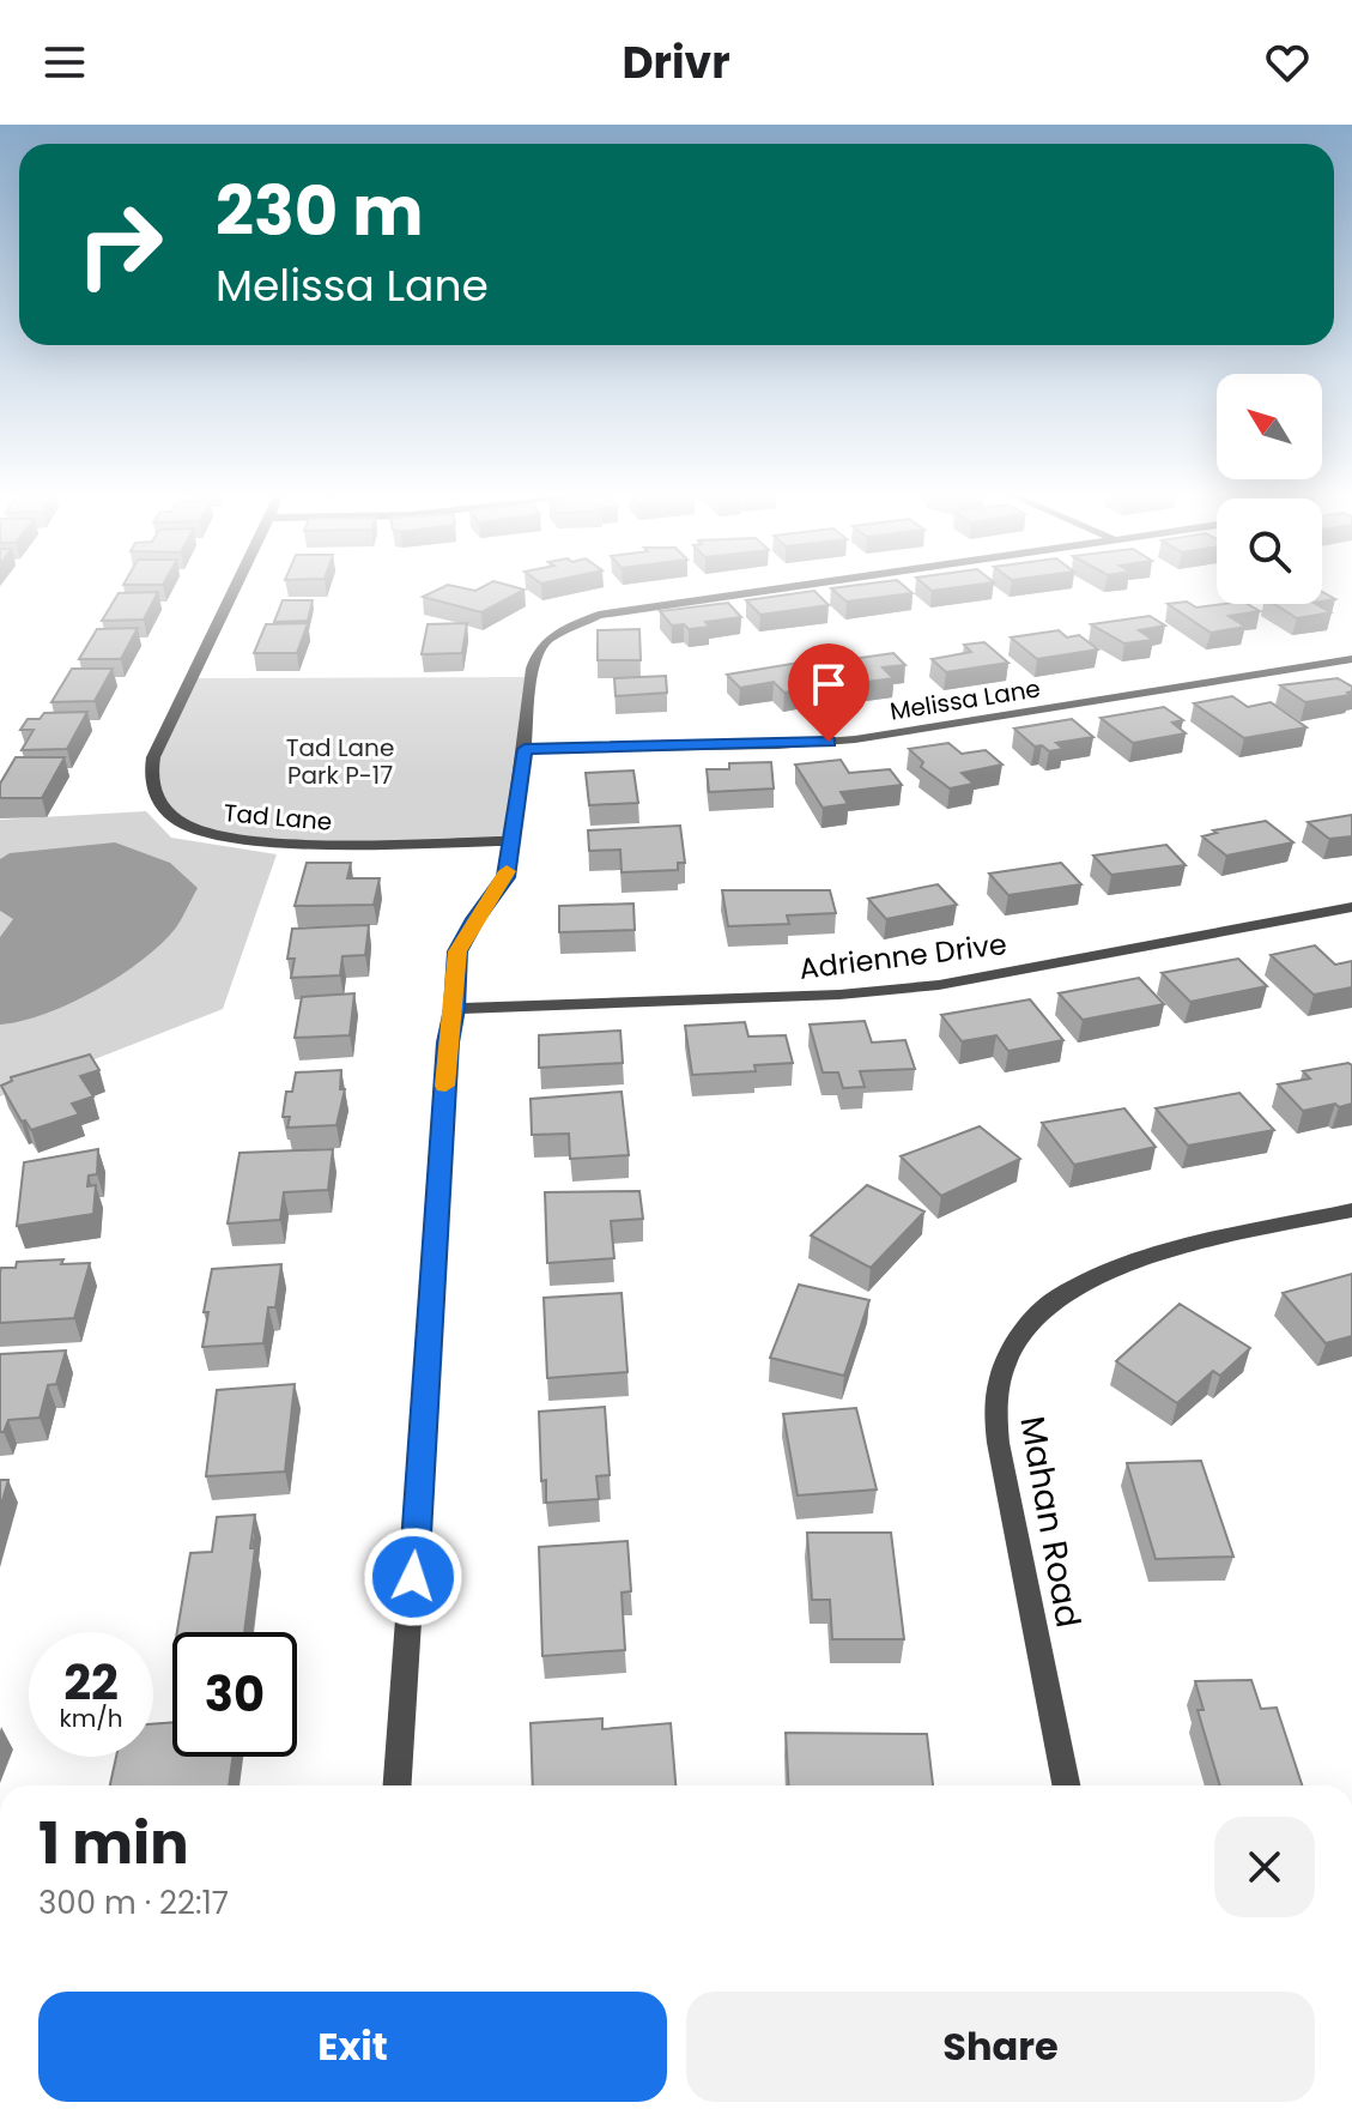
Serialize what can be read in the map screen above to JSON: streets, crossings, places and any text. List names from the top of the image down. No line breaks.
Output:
{"streets":{"street":["Melissa Lane","Tad Lane","Adrienne Drive","Mahan Road"]},"parks":["Tad Lane Park P-17"],"north":"top left","page":{"header":"Drivr","turn":["230 m","Melissa Lane"],"speed":"22 km/h","limit":"30","heading":["1 min","300 m · 22:17"],"buttons":["Exit","Share"]}}
